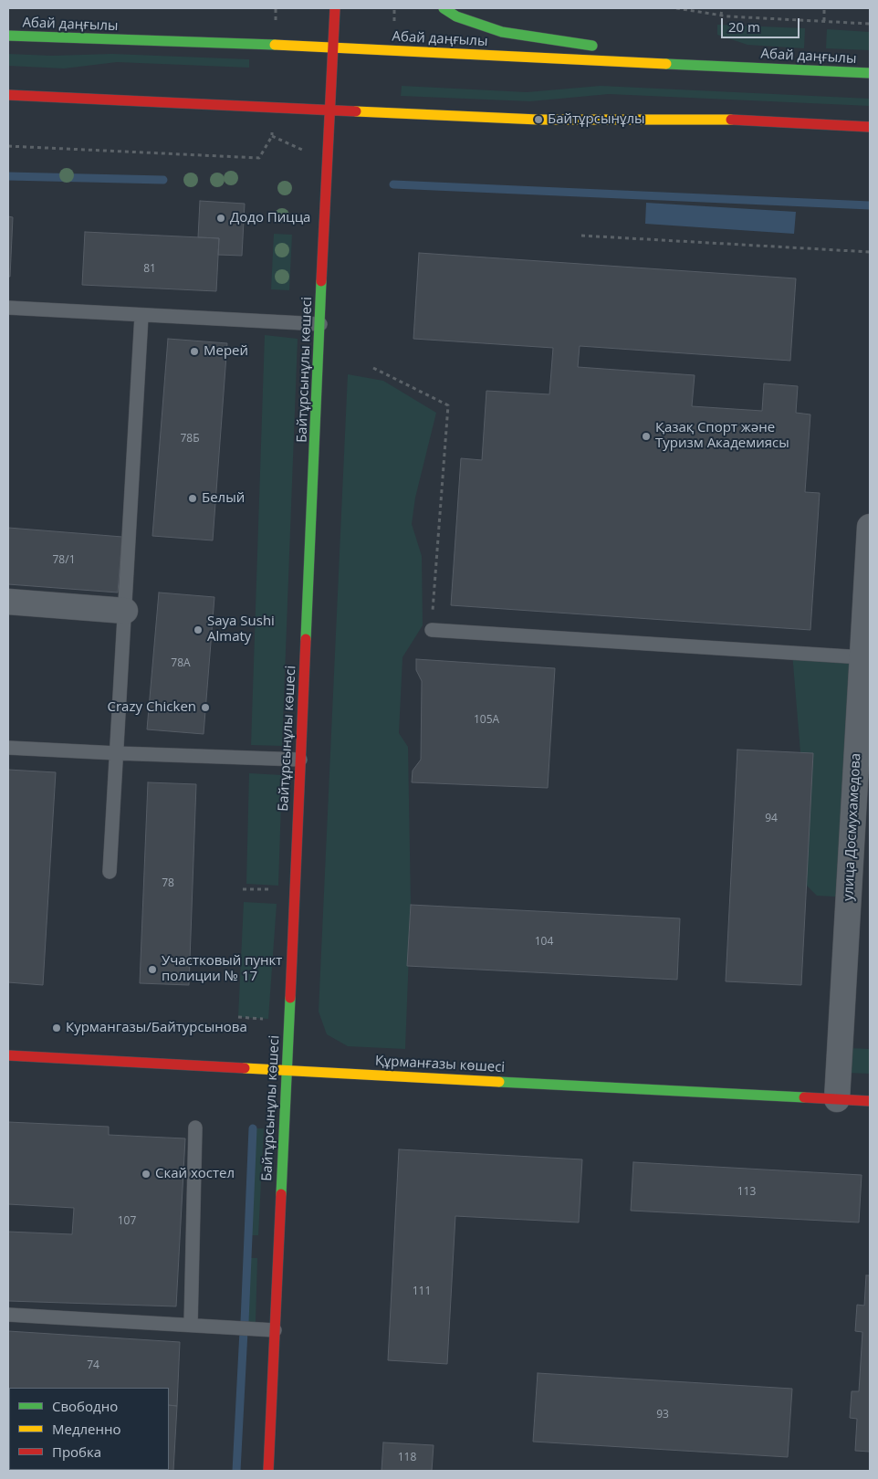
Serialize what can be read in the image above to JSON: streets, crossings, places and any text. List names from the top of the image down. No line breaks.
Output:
{"streets":{"main road":["Абай даңғылы","Байтұрсынұлы көшесі","Құрманғазы көшесі"],"street":["улица Досмухамедова"]},"crossings":[["Абай даңғылы","Байтұрсынұлы көшесі"],["Байтұрсынұлы көшесі","Құрманғазы көшесі"],["улица Досмухамедова","Құрманғазы көшесі"]],"places":["Байтұрсынұлы","Додо Пицца","Мерей","Қазақ Спорт және Туризм Академиясы","Белый","Saya Sushi Almaty","Crazy Chicken","Участковый пункт полиции № 17","Курмангазы/Байтурсынова","Скай хостел"],"house_numbers":["81","78Б","78/1","78А","105А","94","78","104","113","107","111","74","93","118"],"legend":["Свободно","Медленно","Пробка"],"scale_bar":"20 m"}
